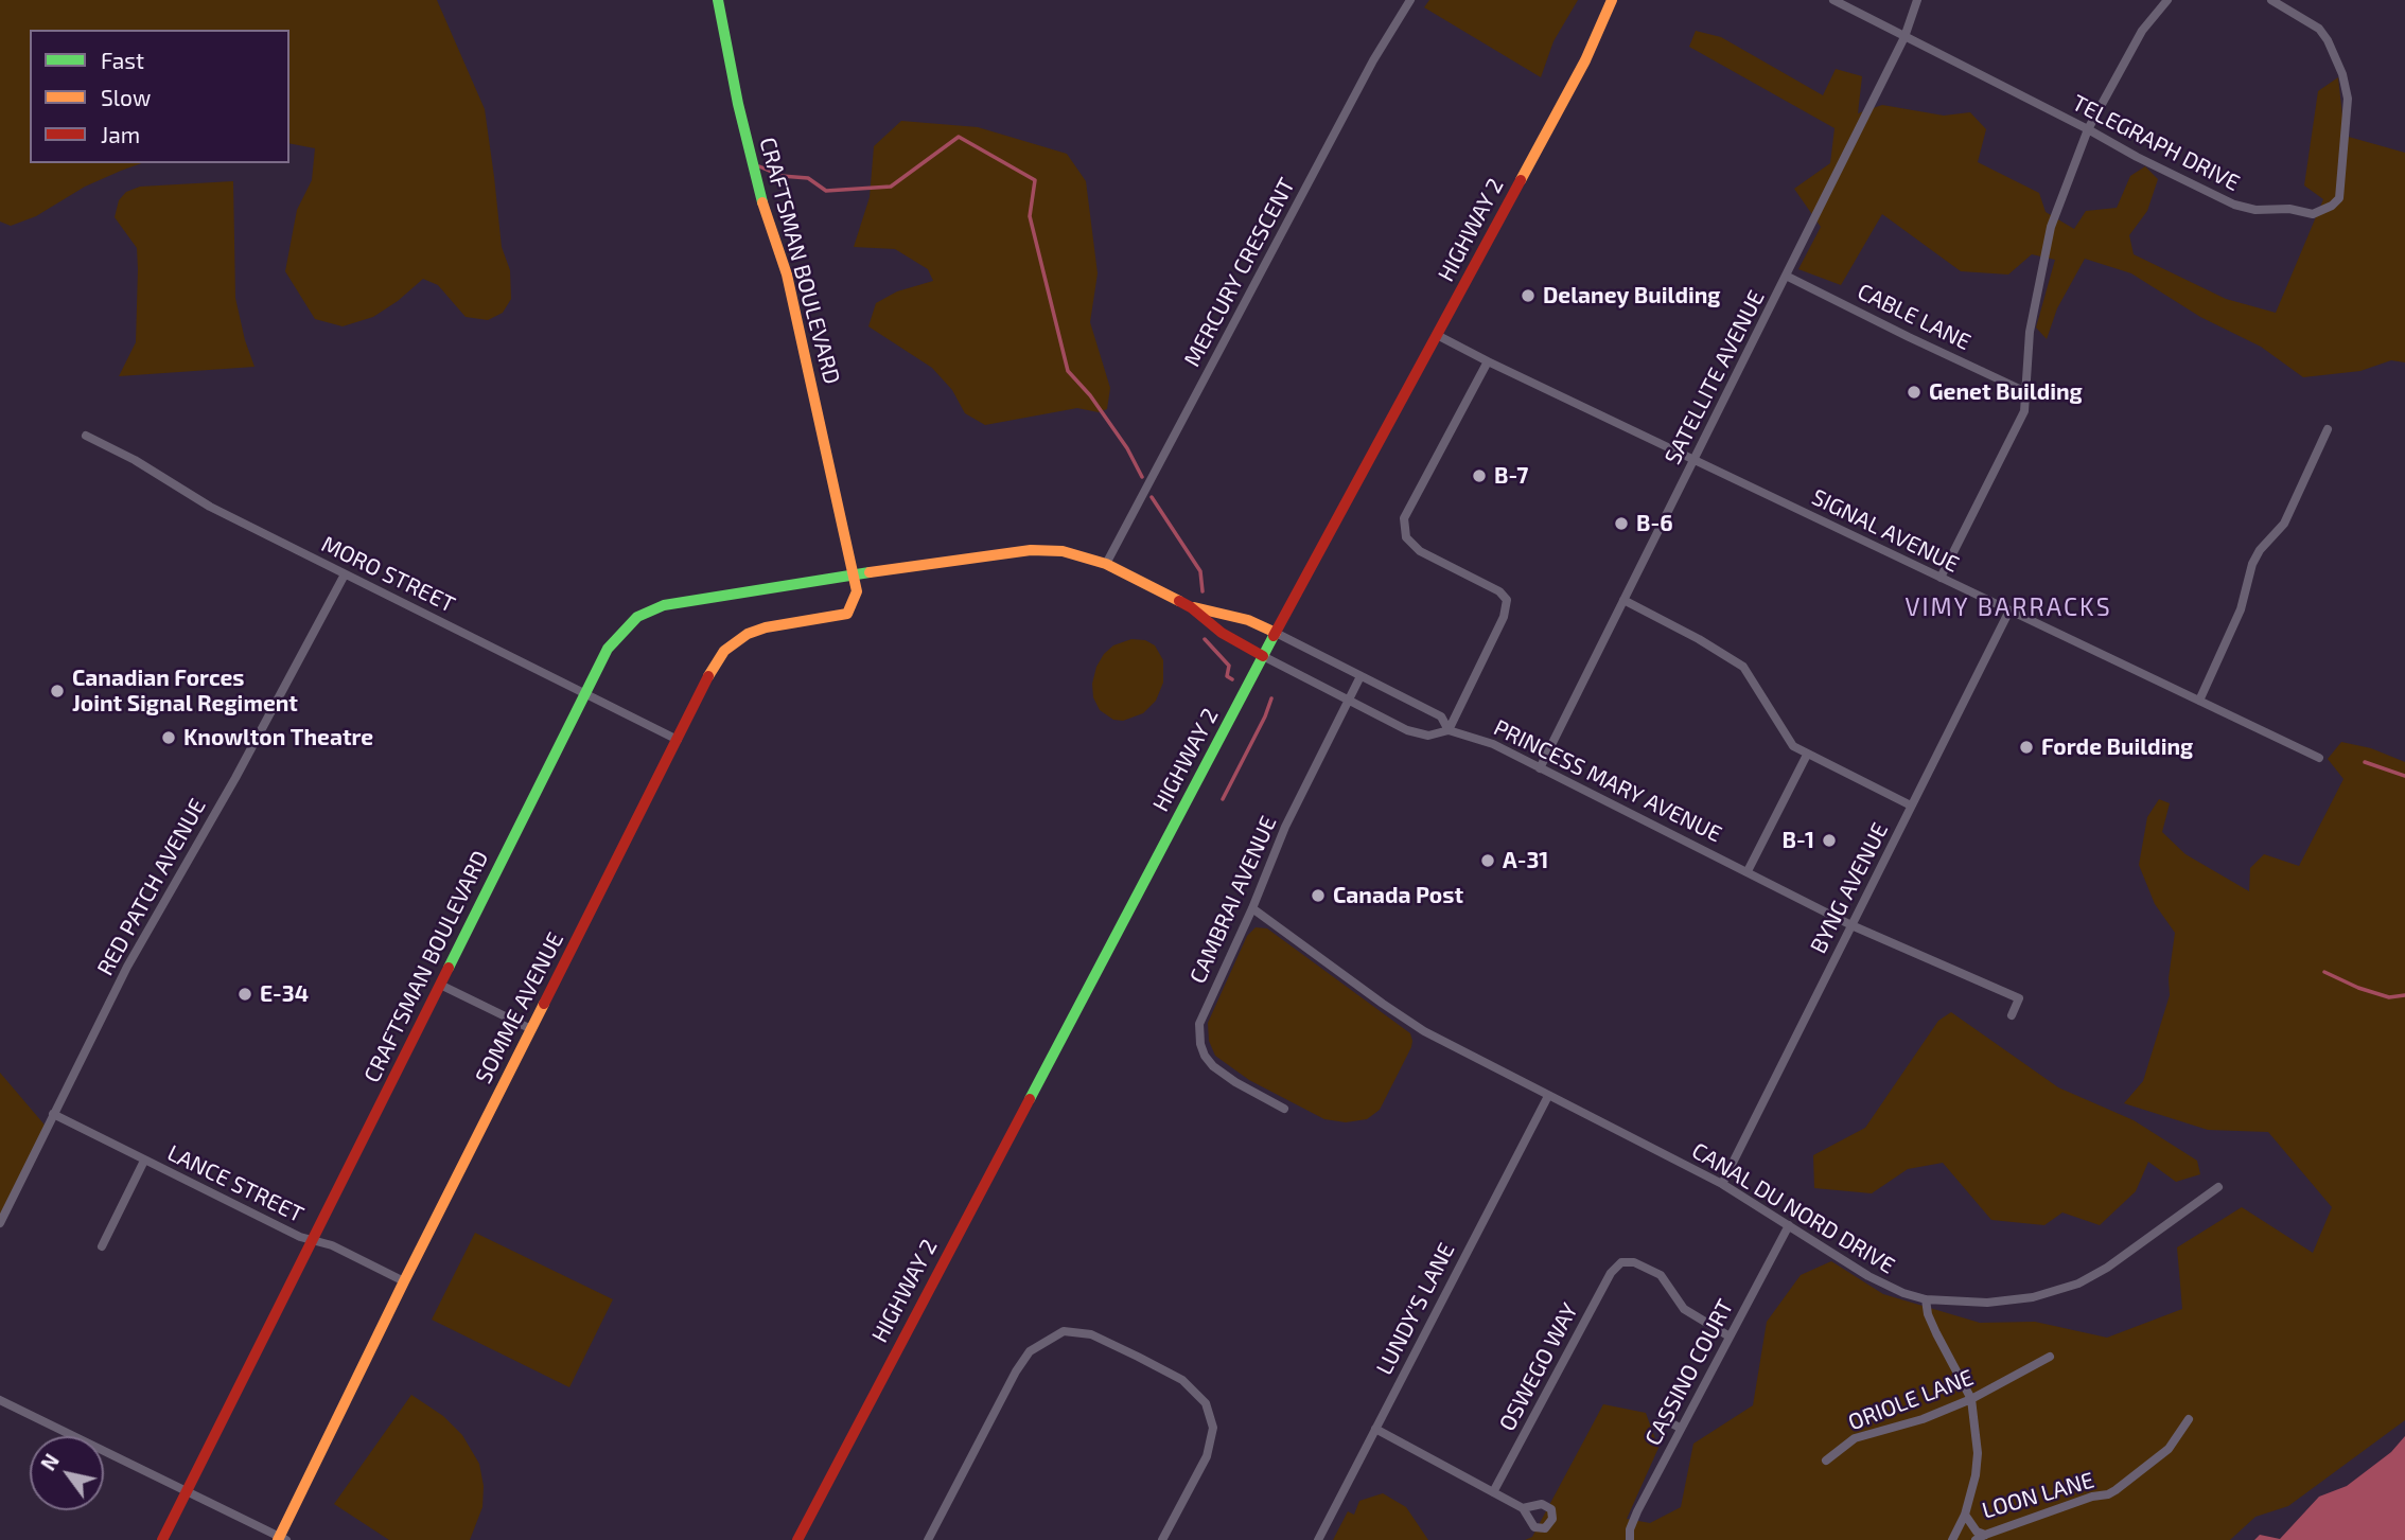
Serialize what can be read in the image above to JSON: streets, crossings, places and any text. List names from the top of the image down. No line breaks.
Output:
{"streets":{"street":["TELEGRAPH DRIVE","HIGHWAY 2","CRAFTSMAN BOULEVARD","MERCURY CRESCENT","CABLE LANE","SATELLITE AVENUE","SIGNAL AVENUE","MORO STREET","PRINCESS MARY AVENUE","RED PATCH AVENUE","BYNG AVENUE","CAMBRAI AVENUE","SOMME AVENUE","LANCE STREET","CANAL DU NORD DRIVE","LUNDY'S LANE","OSWEGO WAY","CASSINO COURT","ORIOLE LANE","LOON LANE"]},"crossings":[["TELEGRAPH DRIVE","SATELLITE AVENUE"],["HIGHWAY 2","CRAFTSMAN BOULEVARD"],["HIGHWAY 2","SIGNAL AVENUE"],["HIGHWAY 2","PRINCESS MARY AVENUE"],["CRAFTSMAN BOULEVARD","MERCURY CRESCENT"],["CRAFTSMAN BOULEVARD","MORO STREET"],["CRAFTSMAN BOULEVARD","PRINCESS MARY AVENUE"],["CRAFTSMAN BOULEVARD","SOMME AVENUE"],["CRAFTSMAN BOULEVARD","LANCE STREET"],["CABLE LANE","SATELLITE AVENUE"],["SATELLITE AVENUE","SIGNAL AVENUE"],["SATELLITE AVENUE","PRINCESS MARY AVENUE"],["SIGNAL AVENUE","BYNG AVENUE"],["MORO STREET","RED PATCH AVENUE"],["MORO STREET","SOMME AVENUE"],["PRINCESS MARY AVENUE","BYNG AVENUE"],["PRINCESS MARY AVENUE","CAMBRAI AVENUE"],["RED PATCH AVENUE","LANCE STREET"],["BYNG AVENUE","CANAL DU NORD DRIVE"],["CAMBRAI AVENUE","CANAL DU NORD DRIVE"],["SOMME AVENUE","LANCE STREET"],["CANAL DU NORD DRIVE","LUNDY'S LANE"],["CANAL DU NORD DRIVE","CASSINO COURT"],["OSWEGO WAY","CASSINO COURT"]],"districts":["VIMY BARRACKS"],"places":["Delaney Building","Genet Building","B-7","B-6","Canadian Forces Joint Signal Regiment","Knowlton Theatre","Forde Building","B-1","A-31","Canada Post","E-34"],"legend":["Fast","Slow","Jam"],"north":"top left"}
